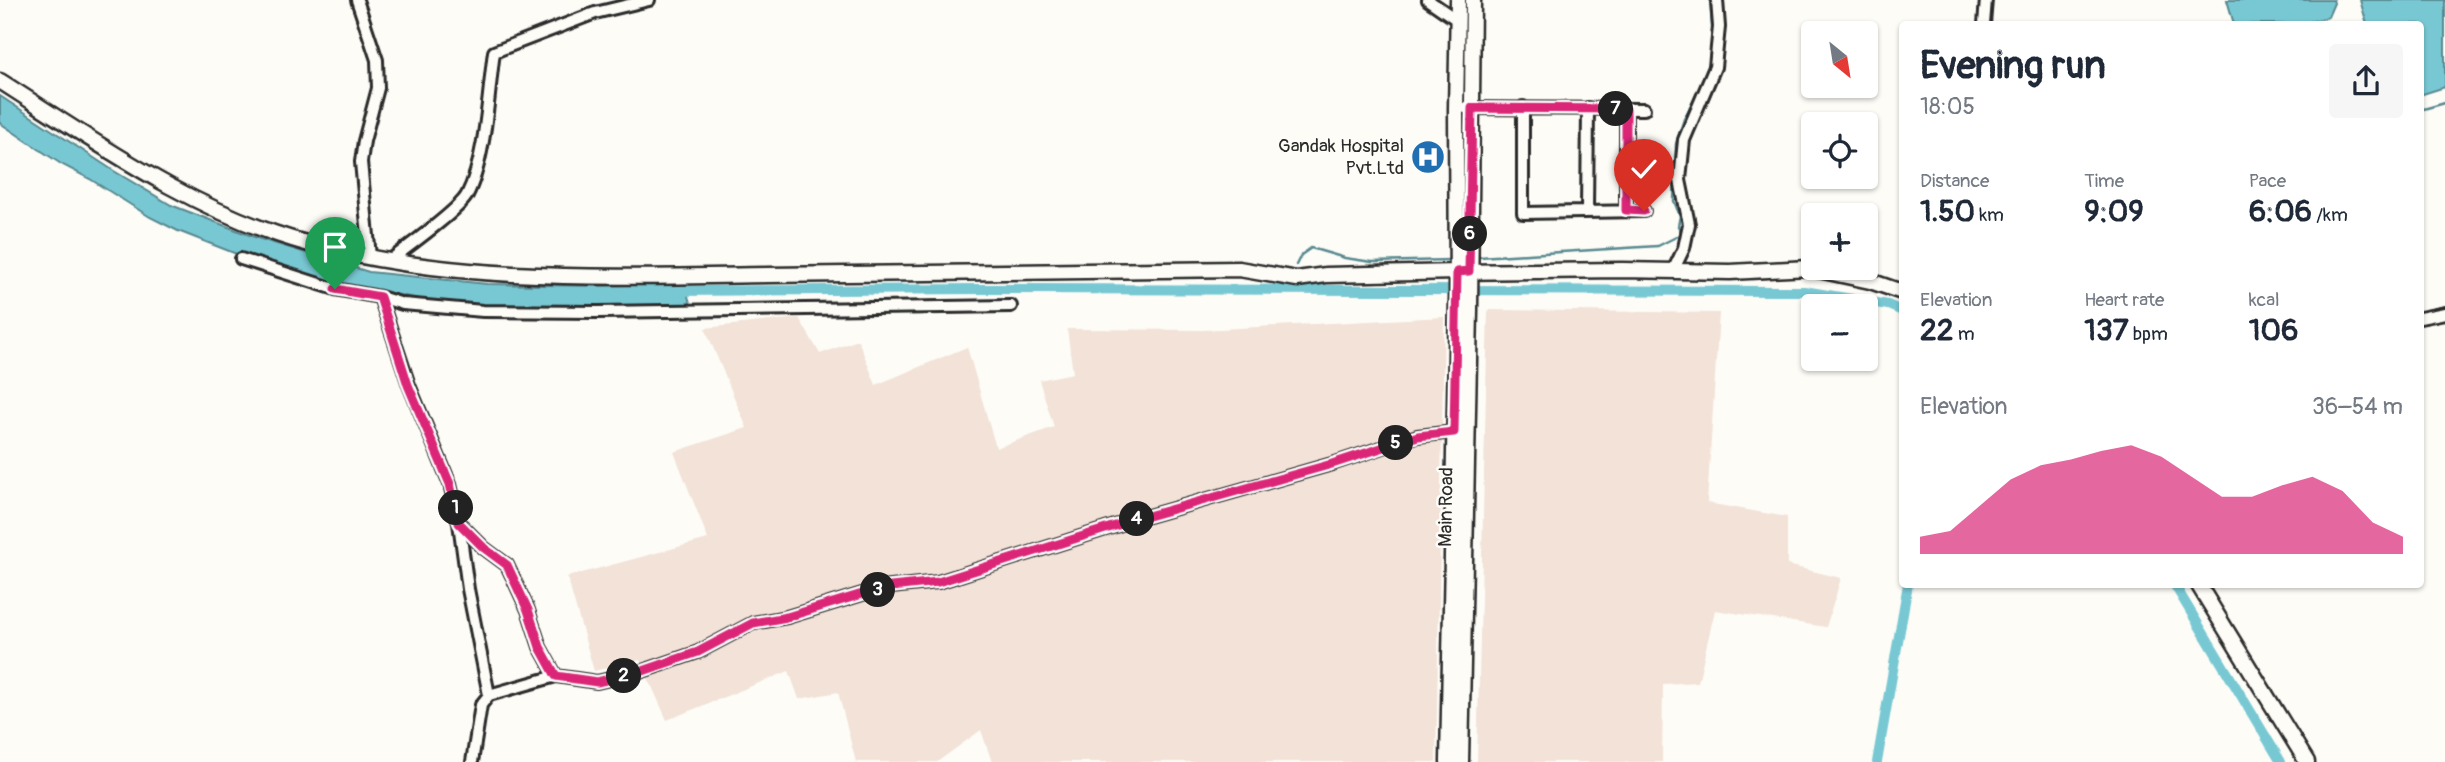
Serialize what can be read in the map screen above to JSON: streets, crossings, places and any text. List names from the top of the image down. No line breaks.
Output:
{"streets":{"main road":["Main Road"]},"places":{"hospital":["Gandak Hospital Pvt.Ltd"]},"north":"bottom right","page":{"map_buttons":["+","−"],"heading":["Evening run","18:05"],"pins":["7","6","5","1","4","3","2"],"stats":[["Distance","1.50 km"],["Time","9:09"],["Pace","6:06 /km"],["Elevation","22 m"],["Heart rate","137 bpm"],["kcal","106"]],"chart":["Elevation","36–54 m"]}}
